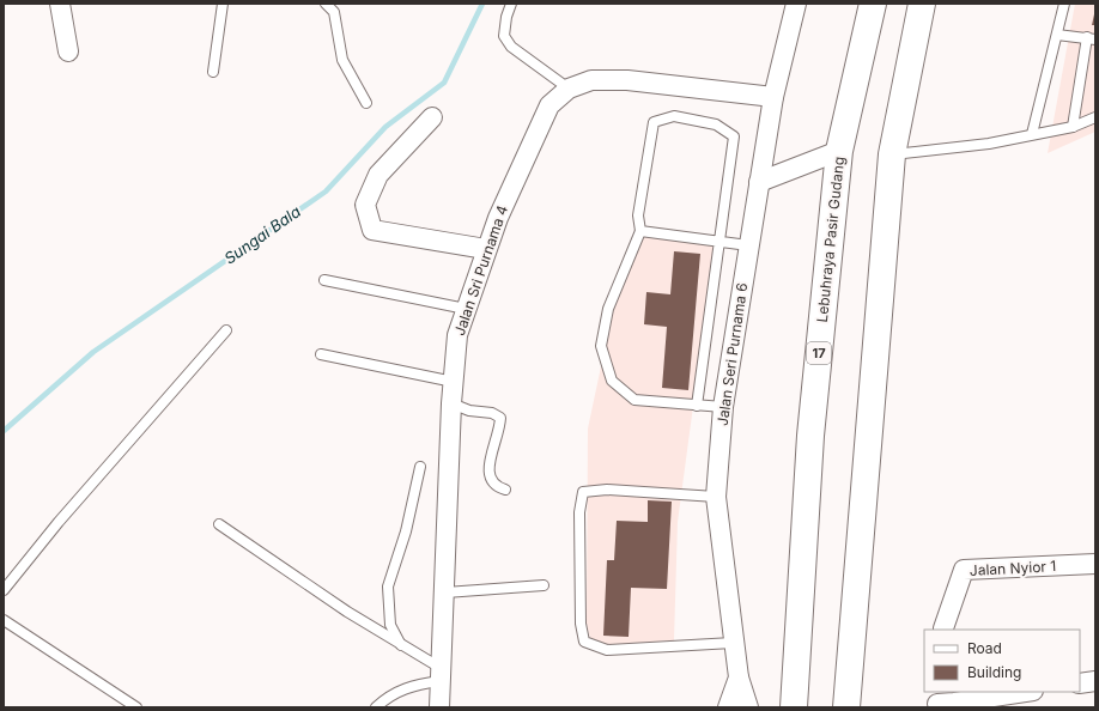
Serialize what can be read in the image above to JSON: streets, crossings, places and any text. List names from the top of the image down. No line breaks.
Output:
{"streets":{"highway":["Lebuhraya Pasir Gudang","17"],"street":["Jalan Sri Purnama 4","Jalan Seri Purnama 6","Jalan Nyior 1"]},"crossings":[["Jalan Sri Purnama 4","Jalan Seri Purnama 6"]],"water":["Sungai Bala"],"legend":["Road","Building"]}
